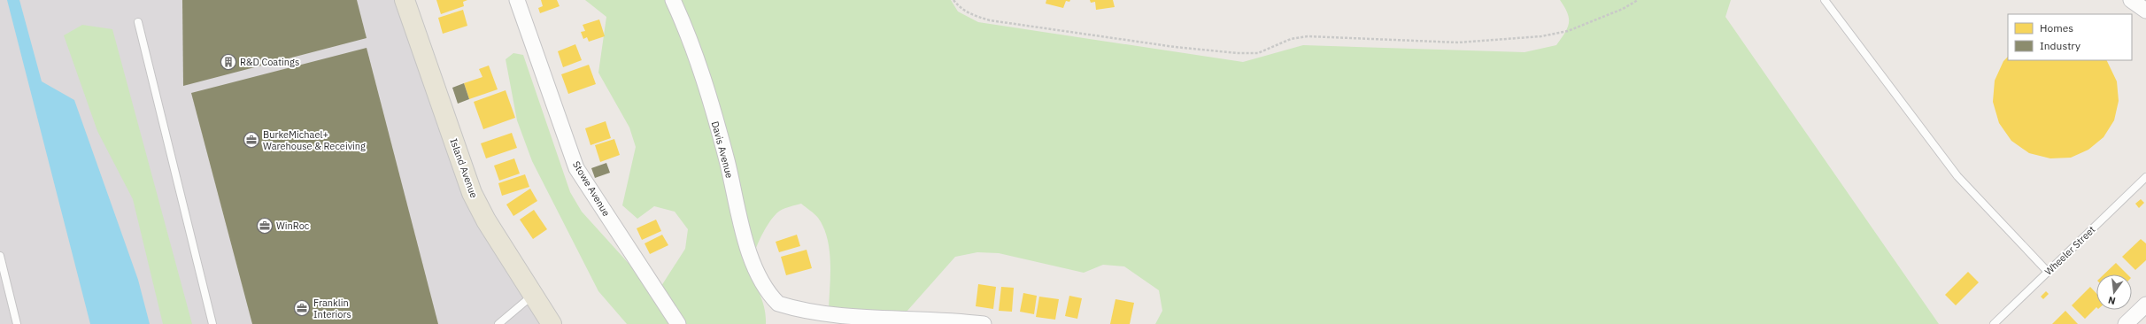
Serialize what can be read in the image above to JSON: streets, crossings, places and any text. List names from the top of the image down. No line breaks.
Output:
{"streets":{"main road":["Island Avenue"],"street":["Davis Avenue","Stowe Avenue"],"lane":["Wheeler Street"]},"places":{"building":["R&D Coatings"],"office":["BurkeMichael+ Warehouse & Receiving","WinRoc","Franklin Interiors"]},"legend":["Homes","Industry"],"north":"bottom"}
